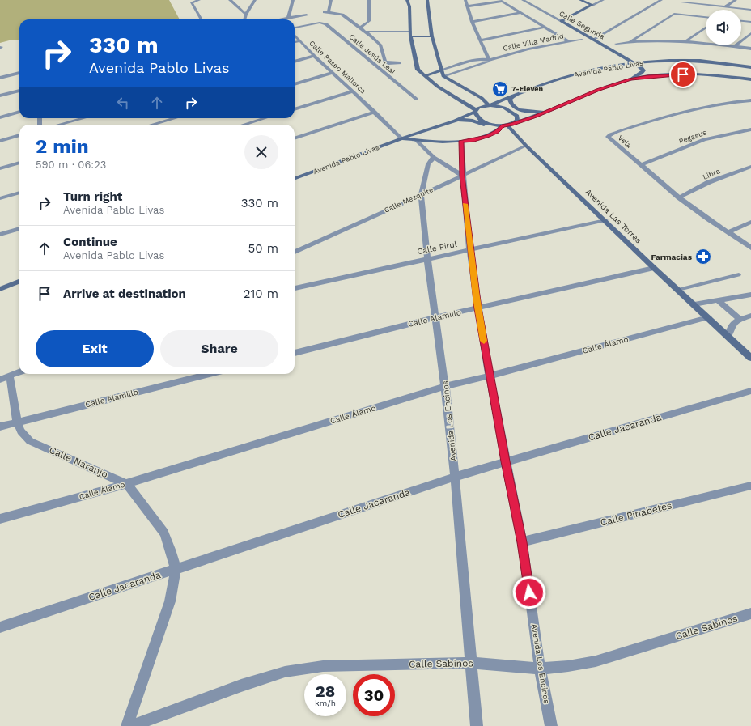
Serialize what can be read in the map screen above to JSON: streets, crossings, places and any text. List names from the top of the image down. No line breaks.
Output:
{"streets":{"street":["Calle Segunda","Calle Villa Madrid","Calle Jesús Leal","Calle Paseo Mallorca","Avenida Pablo Livas","Pegasus","Vela","Libra","Calle Mezquite","Avenida Las Torres","Calle Pirul","Calle Alamillo","Calle Álamo","Avenida Los Encinos","Calle Jacaranda","Calle Naranjo","Calle Pinabetes","Calle Sabinos"]},"crossings":[["Calle Segunda","Avenida Pablo Livas"],["Calle Paseo Mallorca","Avenida Pablo Livas"],["Avenida Pablo Livas","Avenida Las Torres"],["Avenida Pablo Livas","Avenida Los Encinos"],["Pegasus","Vela"],["Vela","Libra"],["Calle Mezquite","Avenida Las Torres"],["Calle Mezquite","Avenida Los Encinos"],["Avenida Las Torres","Calle Pirul"],["Avenida Las Torres","Calle Alamillo"],["Avenida Las Torres","Calle Álamo"],["Calle Pirul","Avenida Los Encinos"],["Calle Alamillo","Avenida Los Encinos"],["Calle Alamillo","Calle Naranjo"],["Calle Álamo","Avenida Los Encinos"],["Calle Álamo","Calle Naranjo"],["Avenida Los Encinos","Calle Jacaranda"],["Avenida Los Encinos","Calle Pinabetes"],["Avenida Los Encinos","Calle Sabinos"],["Calle Jacaranda","Calle Naranjo"]],"places":{"supermarket":["7-Eleven"],"pharmacy":["Farmacias"]},"page":{"turn":["330 m","Avenida Pablo Livas"],"heading":["2 min","590 m · 06:23"],"list":[{"name":"Turn right","note":"Avenida Pablo Livas","value":"330 m"},{"name":"Continue","note":"Avenida Pablo Livas","value":"50 m"},{"name":"Arrive at destination","value":"210 m"}],"buttons":["Exit","Share"],"speed":"28 km/h","limit":"30"}}
